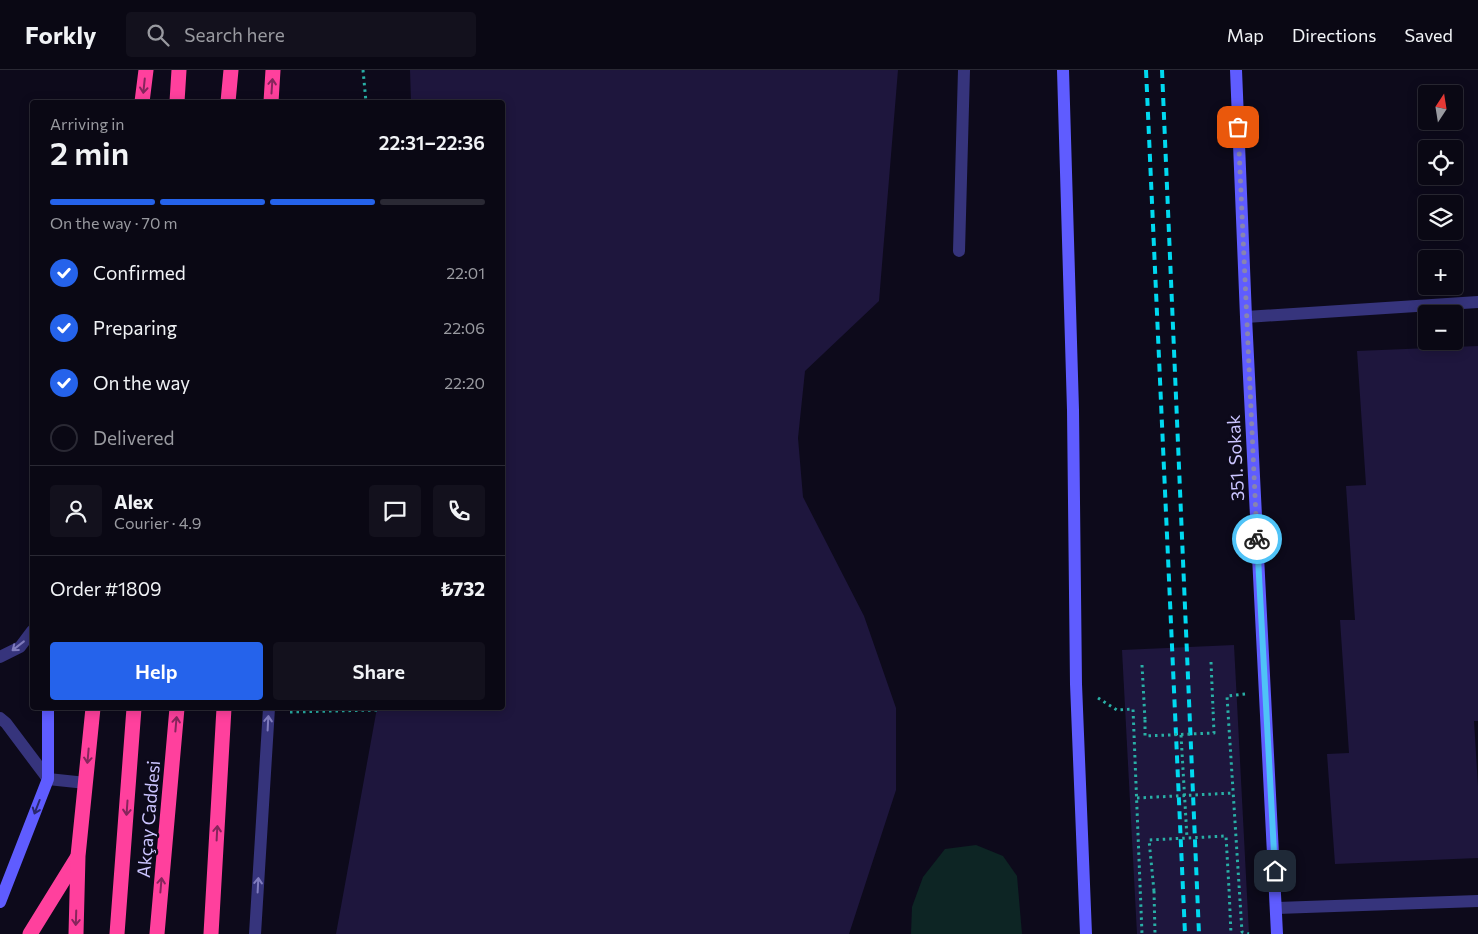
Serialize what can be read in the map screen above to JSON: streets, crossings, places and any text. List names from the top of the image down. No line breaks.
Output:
{"streets":{"highway":["Akçay Caddesi"],"street":["351. Sokak"]},"north":"top","page":{"header":"Forkly","search":"Search here","nav":["Map","Directions","Saved"],"map_buttons":["+","−"],"heading":["2 min","Arriving in","22:31–22:36"],"panel":["Alex","Courier · 4.9","Order #1809","₺732"],"bar":"On the way · 70 m","list":[["Confirmed","22:01"],["Preparing","22:06"],["On the way","22:20"],"Delivered"],"buttons":["Help","Share"]}}
